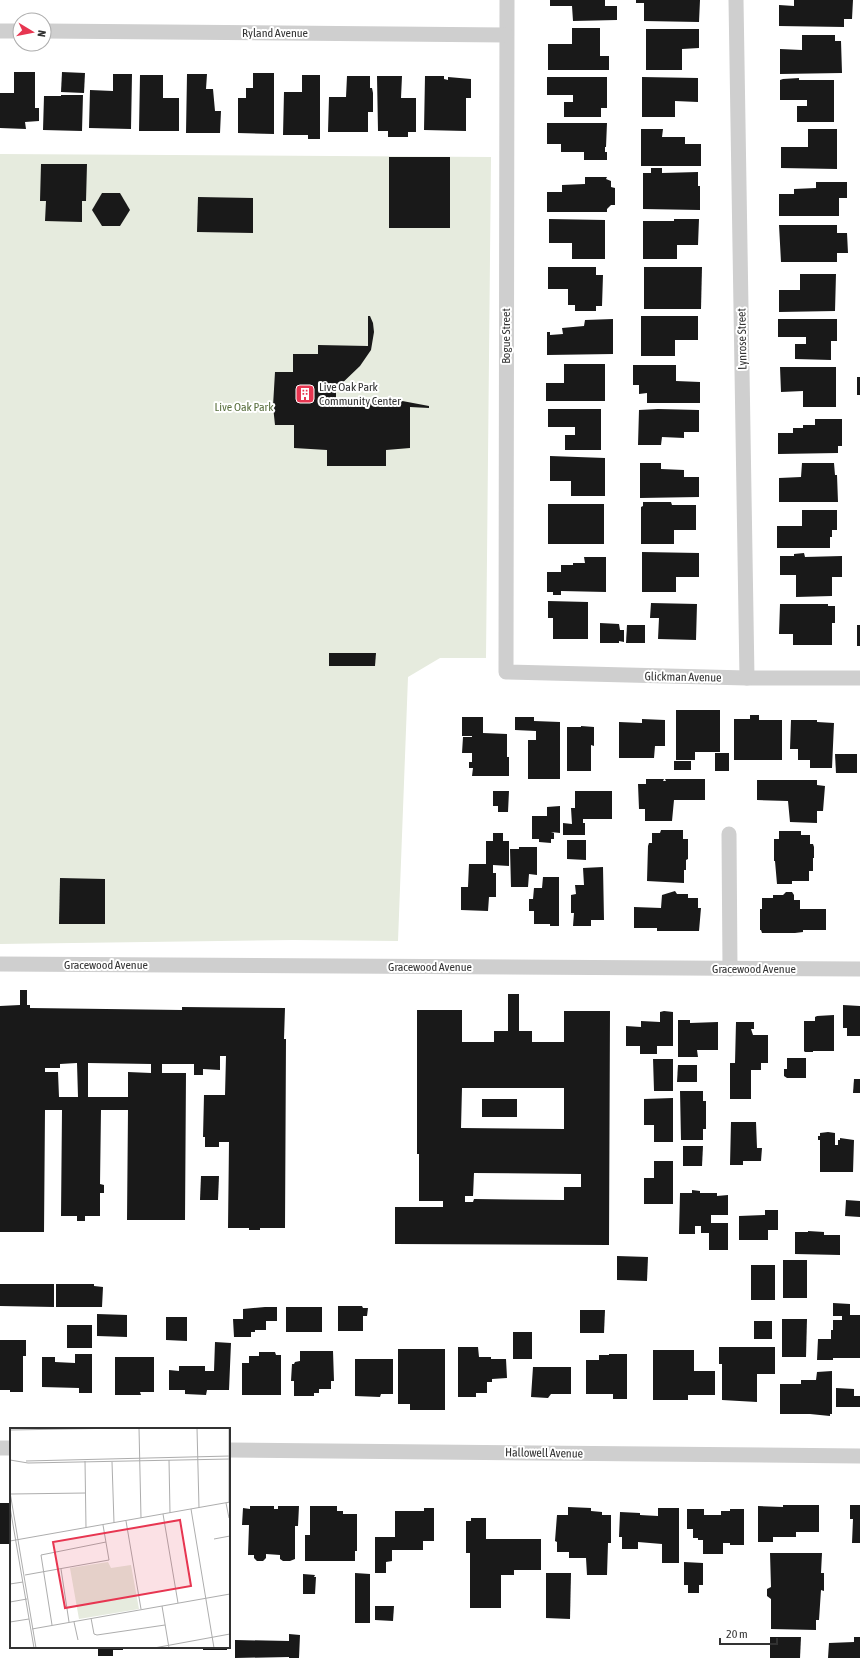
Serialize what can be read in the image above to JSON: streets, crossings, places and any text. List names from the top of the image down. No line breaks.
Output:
{"streets":{"street":["Ryland Avenue","Bogue Street","Lynrose Street","Glickman Avenue","Gracewood Avenue","Hallowell Avenue"]},"crossings":[["Ryland Avenue","Bogue Street"],["Bogue Street","Glickman Avenue"],["Lynrose Street","Glickman Avenue"]],"parks":["Live Oak Park"],"places":{"building":["Live Oak Park Community Center"]},"scale_bar":"20 m","north":"right"}
